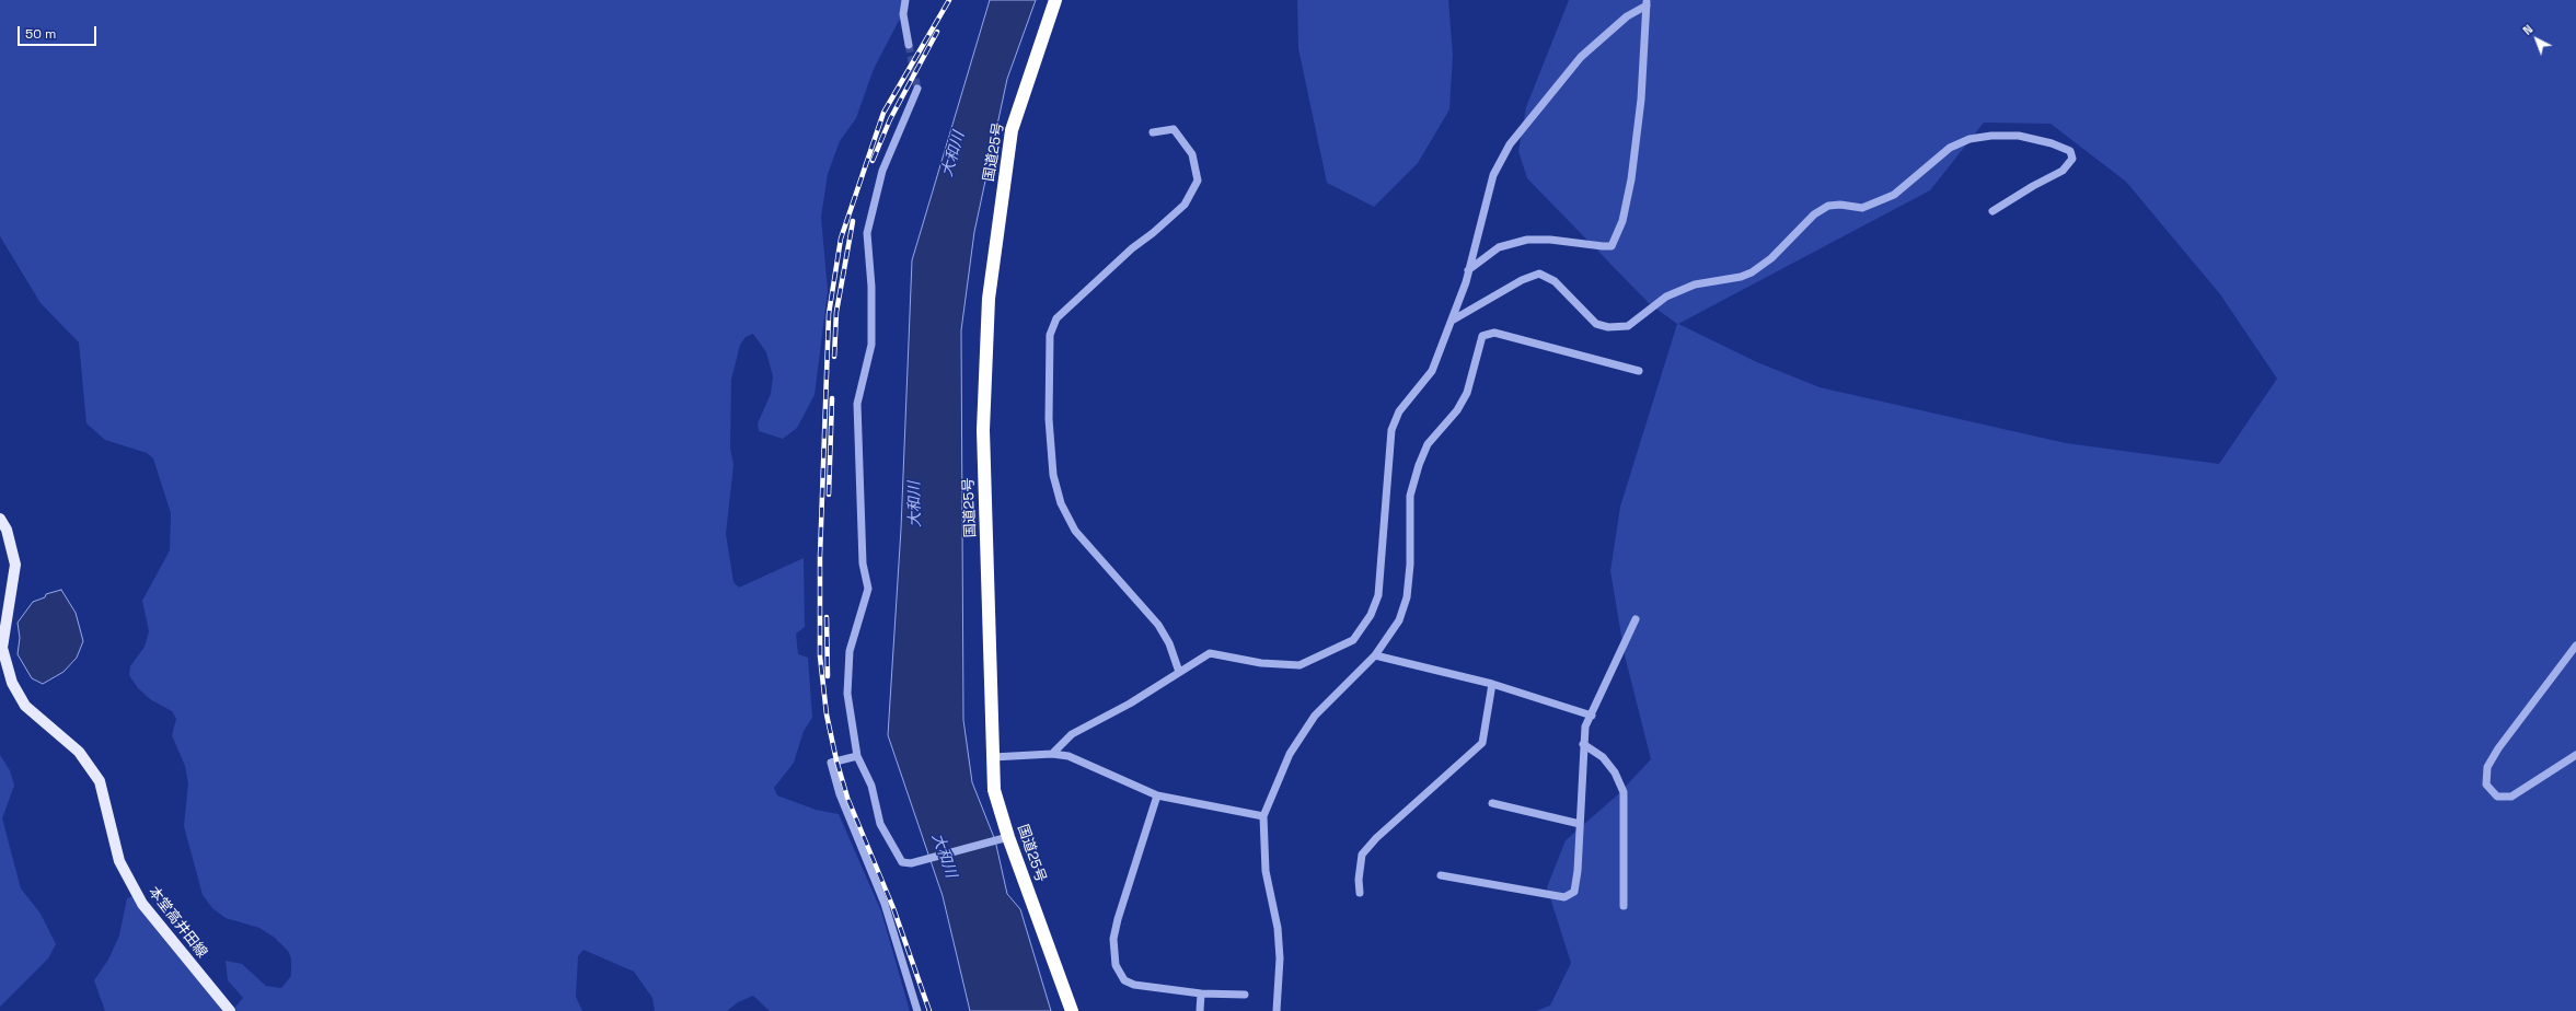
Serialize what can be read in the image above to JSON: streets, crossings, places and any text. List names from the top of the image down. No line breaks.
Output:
{"streets":{"highway":["国道25号"],"main road":["本堂高井田線"]},"water":["大和川"],"scale_bar":"50 m","north":"top left"}
